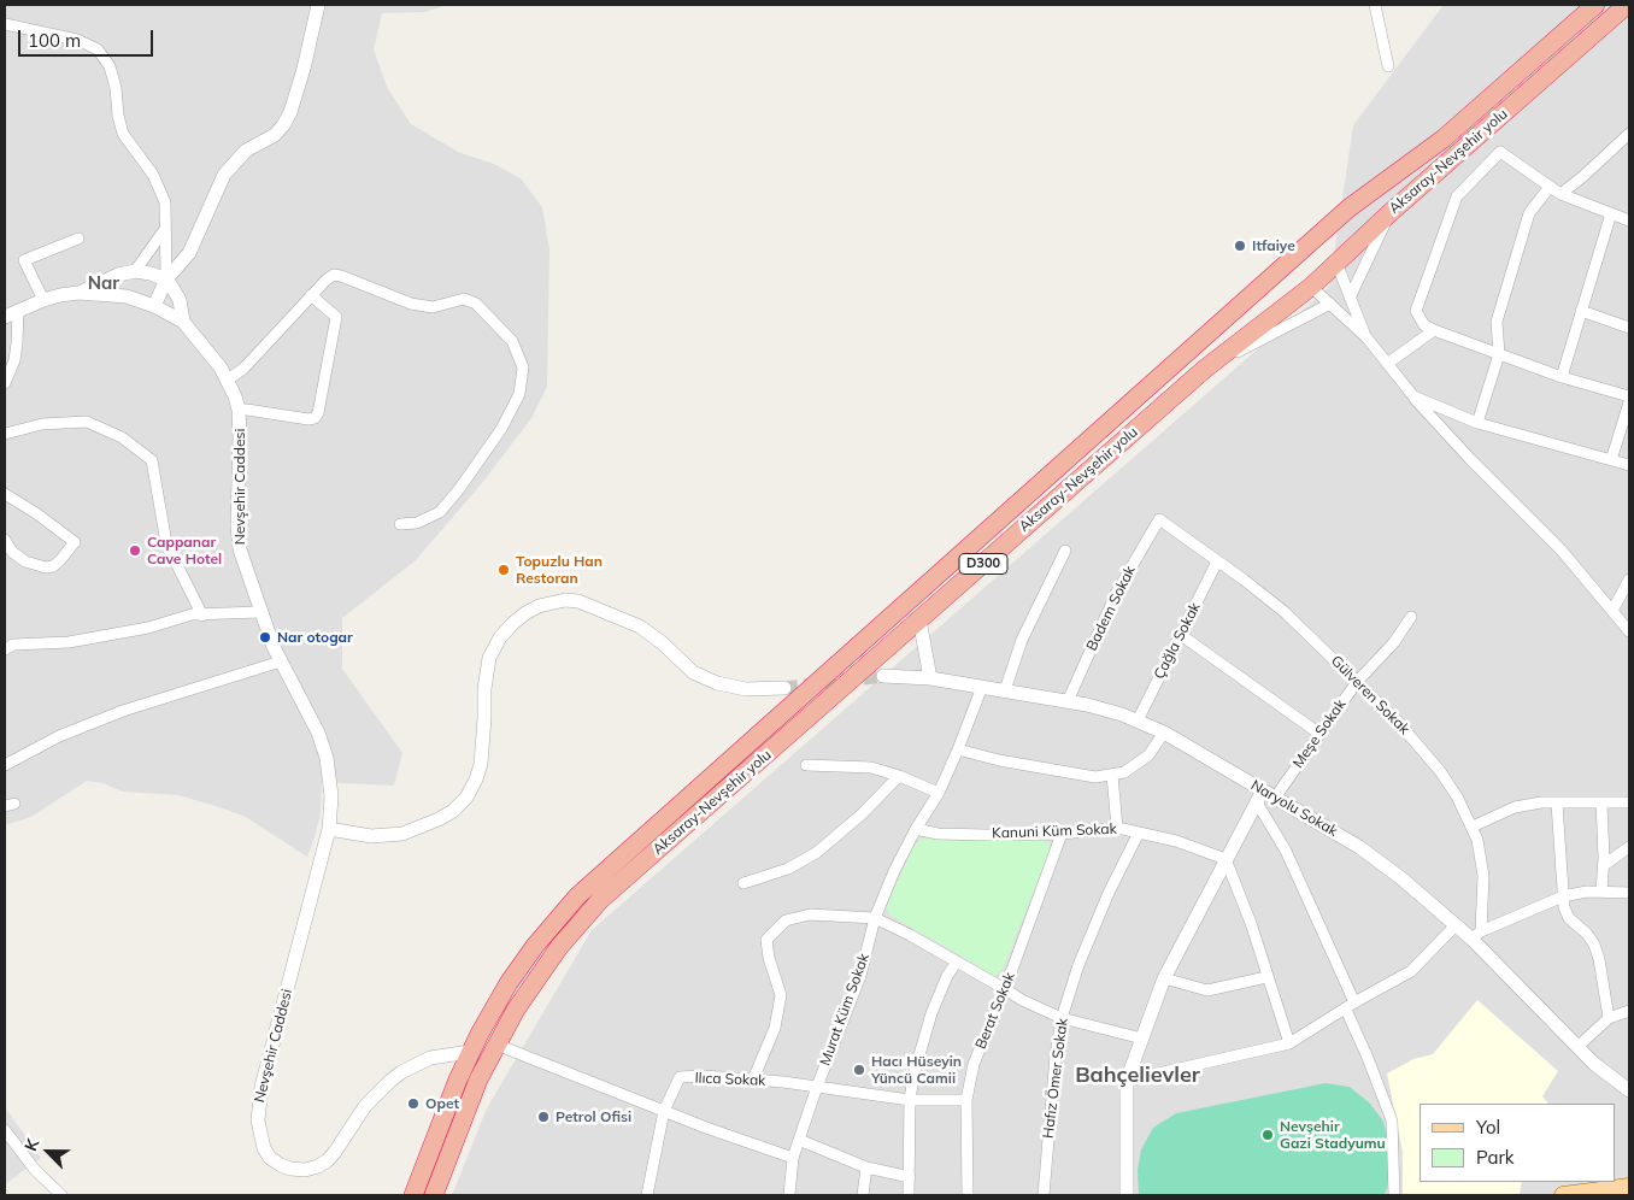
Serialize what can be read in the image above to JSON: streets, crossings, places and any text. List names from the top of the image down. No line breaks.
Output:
{"streets":{"highway":["Aksaray-Nevşehir yolu","D300"],"street":["Nevşehir Caddesi","Badem Sokak","Çağla Sokak","Gülveren Sokak","Meşe Sokak","Naryolu Sokak","Kanuni Küm Sokak","Murat Küm Sokak","Berat Sokak","Hafız Ömer Sokak","Ilıca Sokak"]},"crossings":[["Aksaray-Nevşehir yolu","Nevşehir Caddesi"],["Badem Sokak","Gülveren Sokak"],["Badem Sokak","Naryolu Sokak"],["Çağla Sokak","Gülveren Sokak"],["Çağla Sokak","Naryolu Sokak"],["Gülveren Sokak","Meşe Sokak"],["Gülveren Sokak","Naryolu Sokak"],["Meşe Sokak","Naryolu Sokak"],["Naryolu Sokak","Murat Küm Sokak"],["Kanuni Küm Sokak","Murat Küm Sokak"],["Kanuni Küm Sokak","Berat Sokak"],["Kanuni Küm Sokak","Hafız Ömer Sokak"],["Murat Küm Sokak","Ilıca Sokak"],["Berat Sokak","Ilıca Sokak"]],"districts":["Nar","Bahçelievler"],"places":["Itfaiye","Cappanar Cave Hotel","Topuzlu Han Restoran","Nar otogar","Hacı Hüseyin Yüncü Camii","Opet","Petrol Ofisi","Nevşehir Gazi Stadyumu"],"legend":["Yol","Park"],"scale_bar":"100 m","north":"top left"}
